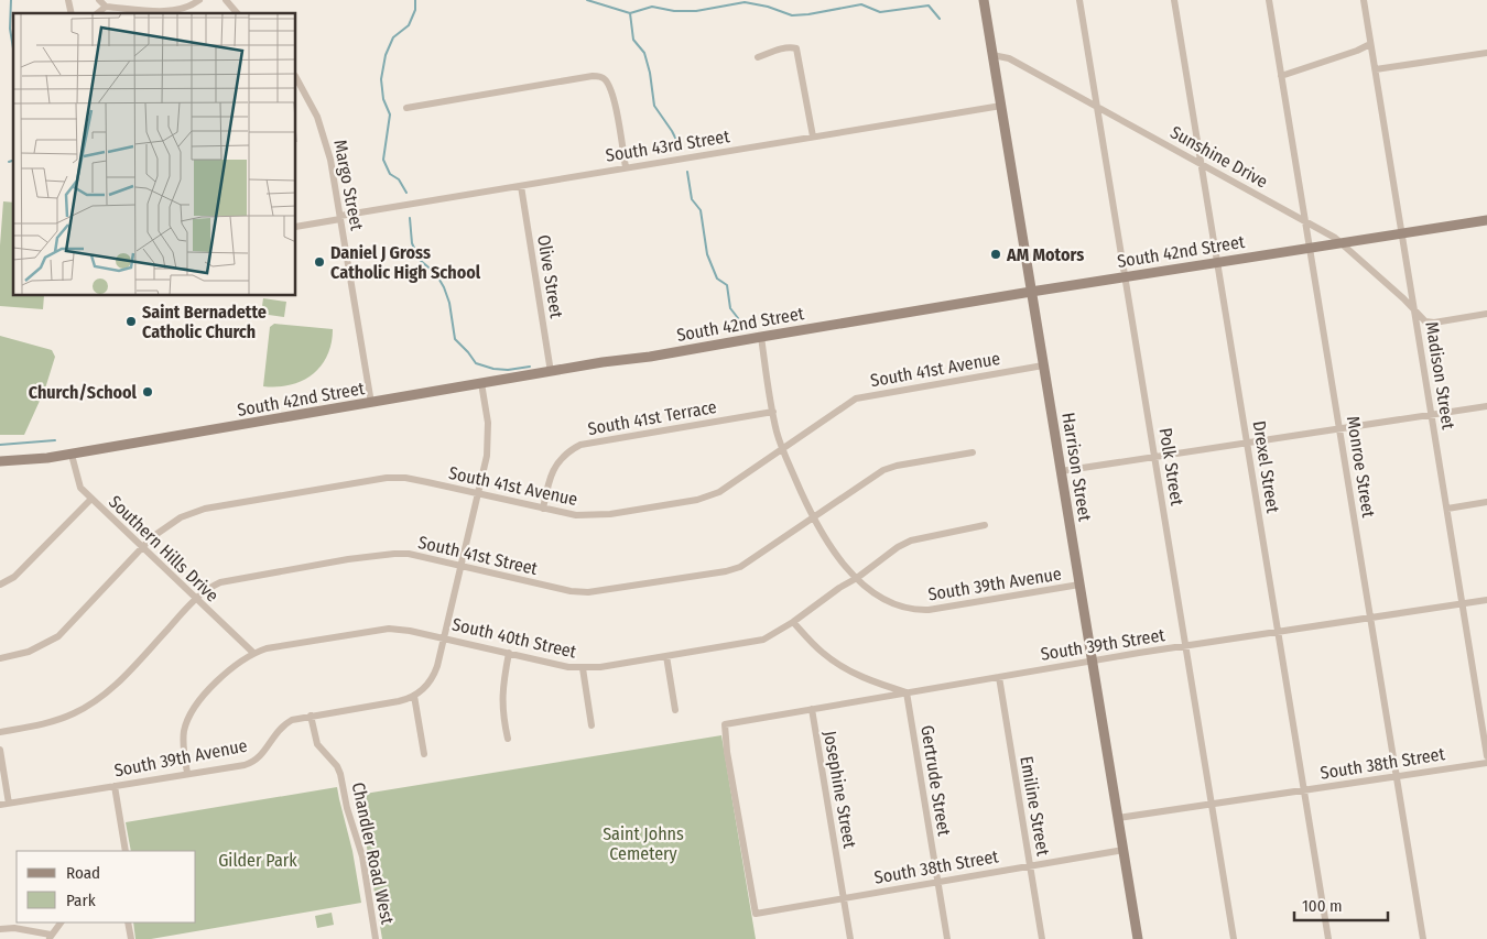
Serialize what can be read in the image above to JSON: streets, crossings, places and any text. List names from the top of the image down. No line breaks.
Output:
{"streets":{"street":["South 43rd Street","Sunshine Drive","Margo Street","South 42nd Street","Olive Street","South 41st Avenue","Madison Street","South 41st Terrace","Harrison Street","Polk Street","Drexel Street","Monroe Street","Southern Hills Drive","South 41st Street","South 39th Avenue","South 40th Street","South 39th Street","South 38th Street","Gertrude Street","Josephine Street","Emiline Street","Chandler Road West"]},"crossings":[["South 43rd Street","Margo Street"],["South 43rd Street","Olive Street"],["South 43rd Street","Harrison Street"],["Sunshine Drive","South 42nd Street"],["Sunshine Drive","Madison Street"],["Sunshine Drive","Harrison Street"],["Sunshine Drive","Polk Street"],["Sunshine Drive","Drexel Street"],["Sunshine Drive","Monroe Street"],["Margo Street","South 42nd Street"],["South 42nd Street","Olive Street"],["South 42nd Street","Madison Street"],["South 42nd Street","Harrison Street"],["South 42nd Street","Polk Street"],["South 42nd Street","Drexel Street"],["South 42nd Street","Monroe Street"],["South 42nd Street","Southern Hills Drive"],["South 42nd Street","South 39th Avenue"],["South 41st Avenue","South 41st Terrace"],["South 41st Avenue","Harrison Street"],["South 41st Avenue","Southern Hills Drive"],["South 41st Avenue","South 39th Avenue"],["Madison Street","South 39th Street"],["South 41st Terrace","South 39th Avenue"],["Harrison Street","South 39th Avenue"],["Harrison Street","South 39th Street"],["Harrison Street","South 38th Street"],["Polk Street","South 39th Street"],["Polk Street","South 38th Street"],["Drexel Street","South 39th Street"],["Drexel Street","South 38th Street"],["Monroe Street","South 39th Street"],["Monroe Street","South 38th Street"],["Southern Hills Drive","South 41st Street"],["Southern Hills Drive","South 40th Street"],["South 41st Street","South 39th Avenue"],["South 39th Avenue","South 40th Street"],["South 39th Avenue","Chandler Road West"],["South 39th Street","South 38th Street"],["South 39th Street","Gertrude Street"],["South 39th Street","Josephine Street"],["South 39th Street","Emiline Street"],["South 38th Street","Gertrude Street"],["South 38th Street","Josephine Street"],["South 38th Street","Emiline Street"]],"parks":["Saint Johns Cemetery","Gilder Park"],"places":["AM Motors","Daniel J Gross Catholic High School","Saint Bernadette Catholic Church","Church/School"],"legend":["Road","Park"],"scale_bar":"100 m"}
